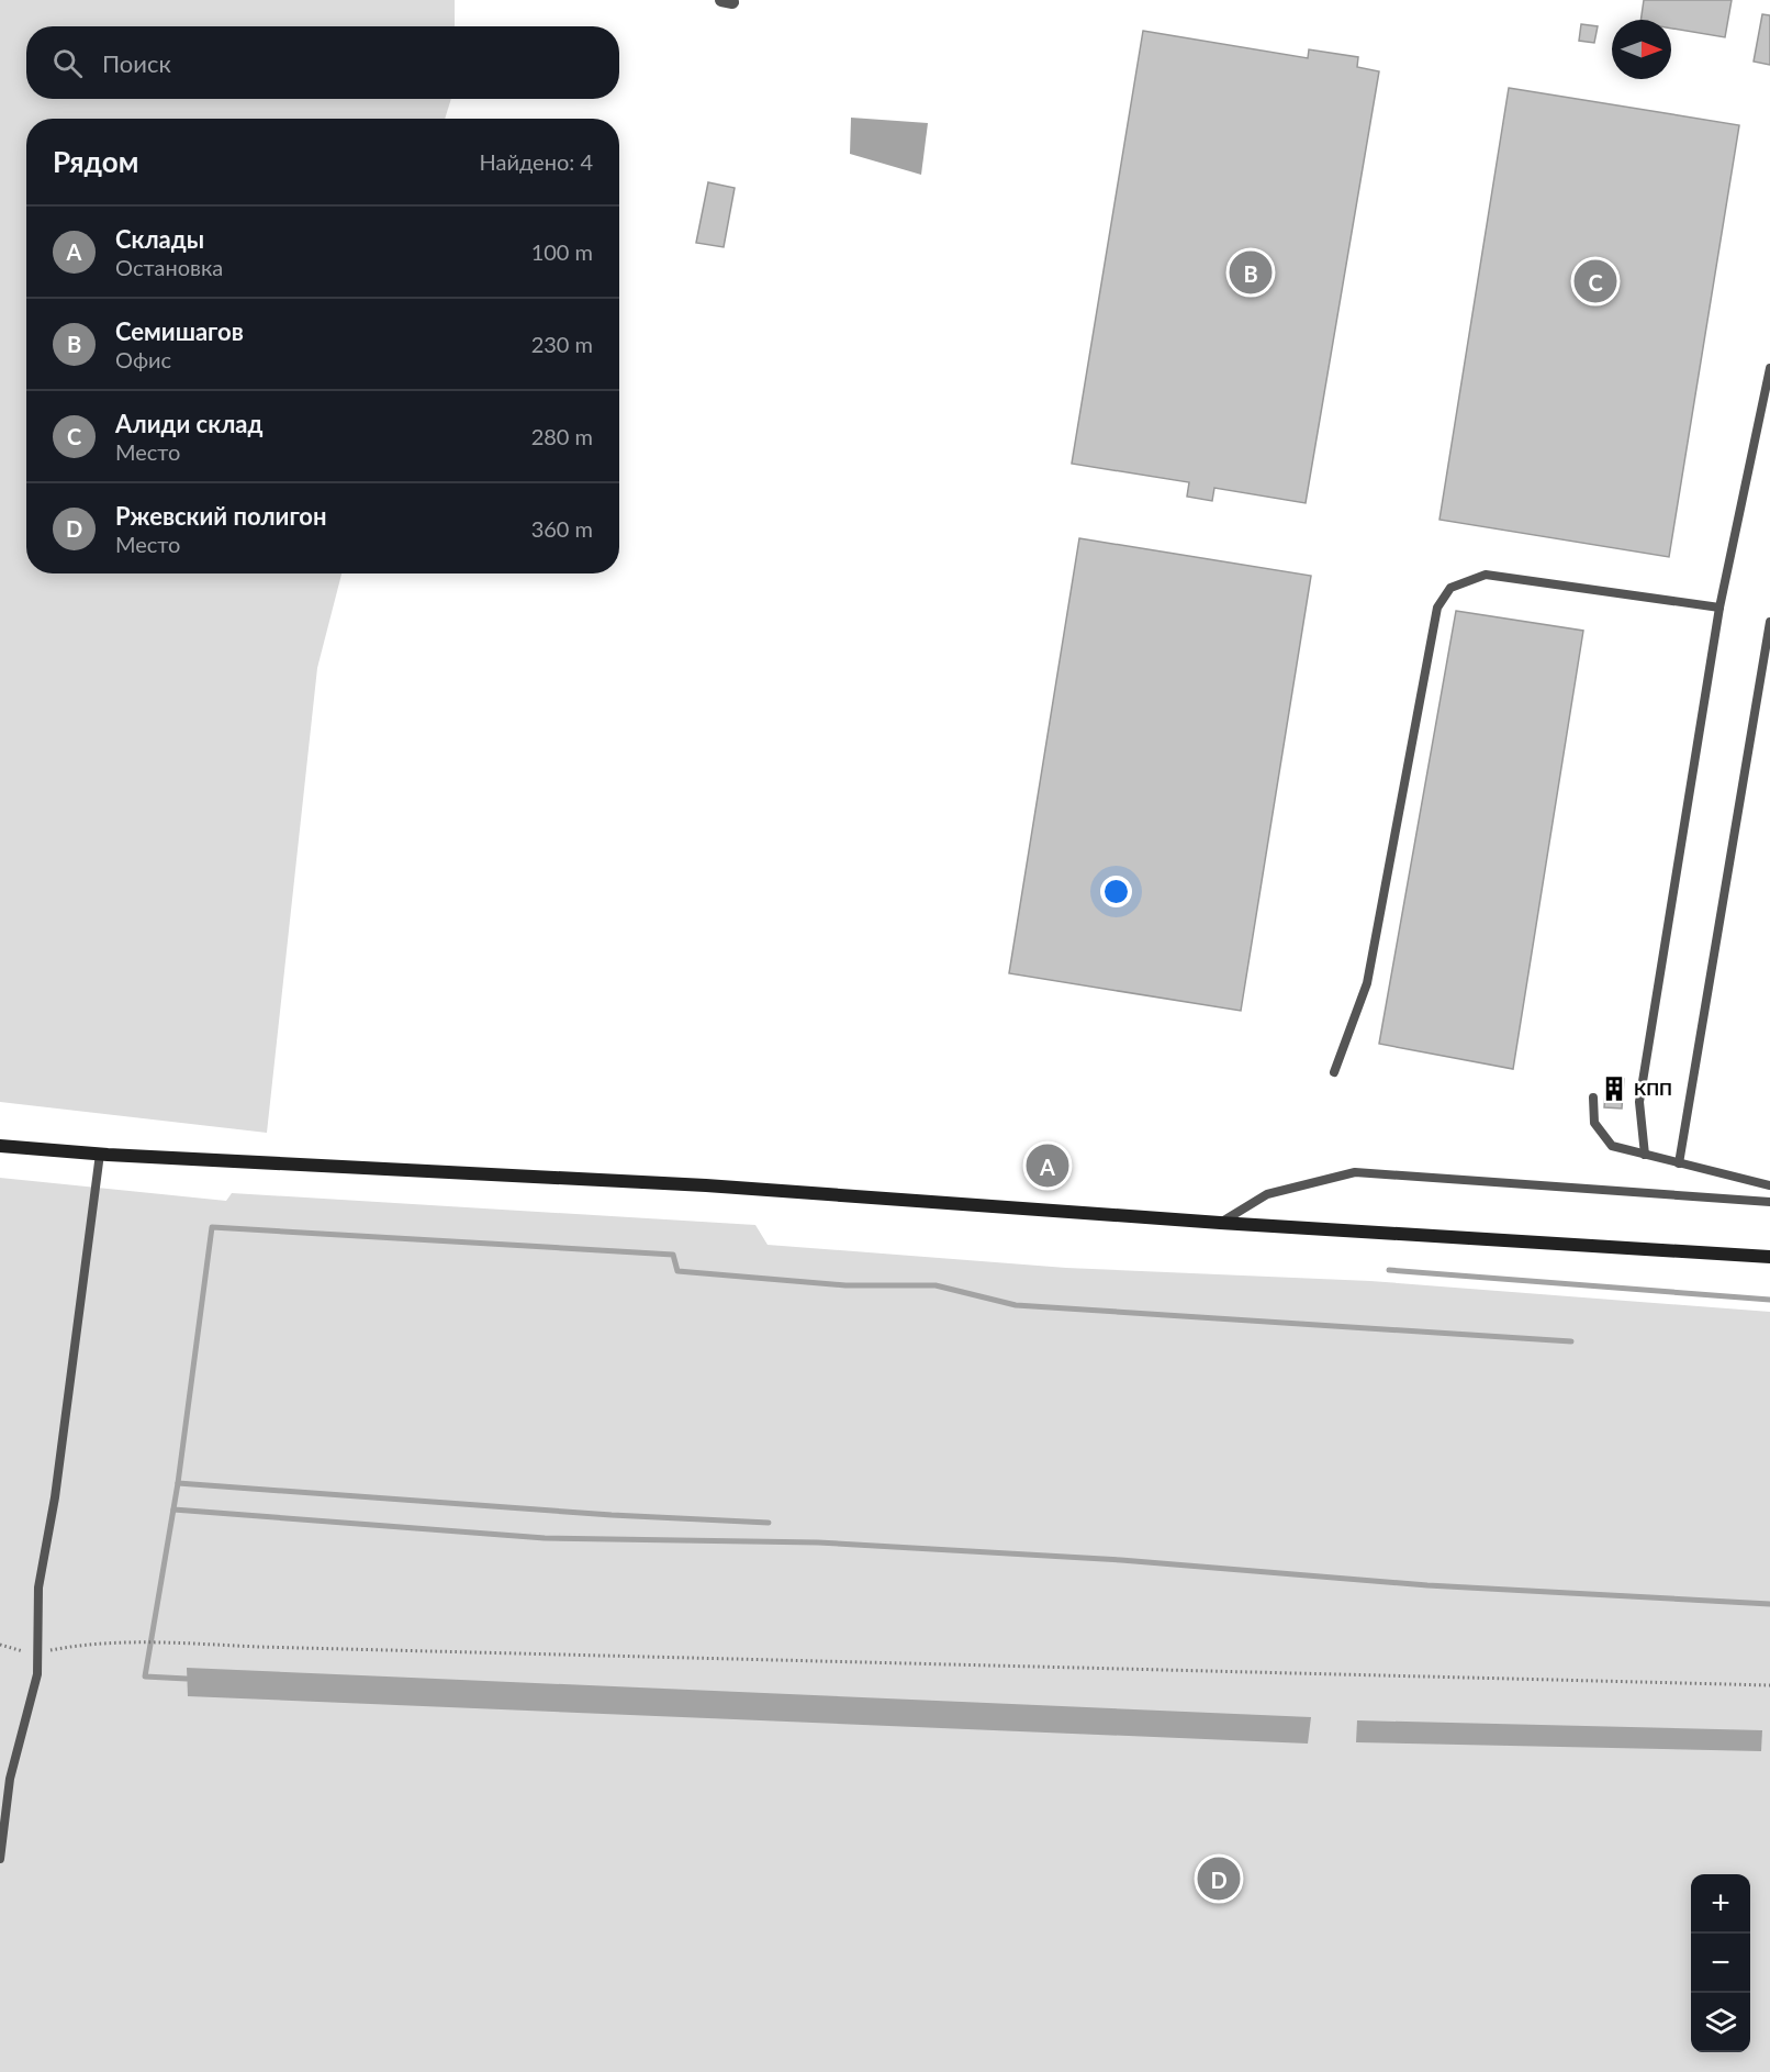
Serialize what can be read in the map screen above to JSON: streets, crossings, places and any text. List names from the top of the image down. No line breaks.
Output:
{"places":{"building":["КПП"]},"north":"right","page":{"search":"Поиск","heading":["Рядом","Найдено: 4"],"list":[{"mark":"A","name":"Склады","note":"Остановка","value":"100 m"},{"mark":"B","name":"Семишагов","note":"Офис","value":"230 m"},{"mark":"C","name":"Алиди склад","note":"Место","value":"280 m"},{"mark":"D","name":"Ржевский полигон","note":"Место","value":"360 m"}],"pins":["B","C","A","D"],"map_buttons":["+","−"]}}
